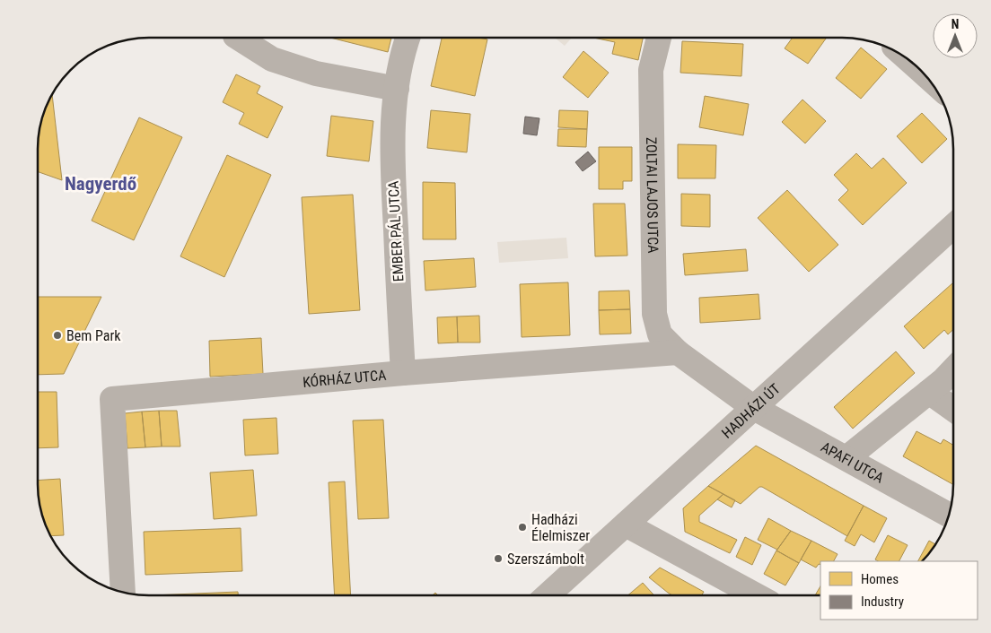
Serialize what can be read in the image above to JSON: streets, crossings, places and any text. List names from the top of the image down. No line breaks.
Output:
{"streets":{"street":["ZOLTAI LAJOS UTCA","EMBER PÁL UTCA","KÓRHÁZ UTCA","HADHÁZI ÚT","APAFI UTCA"]},"crossings":[["ZOLTAI LAJOS UTCA","KÓRHÁZ UTCA"],["EMBER PÁL UTCA","KÓRHÁZ UTCA"],["HADHÁZI ÚT","APAFI UTCA"]],"districts":["Nagyerdő"],"places":["Bem Park","Hadházi Élelmiszer","Szerszámbolt"],"legend":["Homes","Industry"],"north":"top"}
